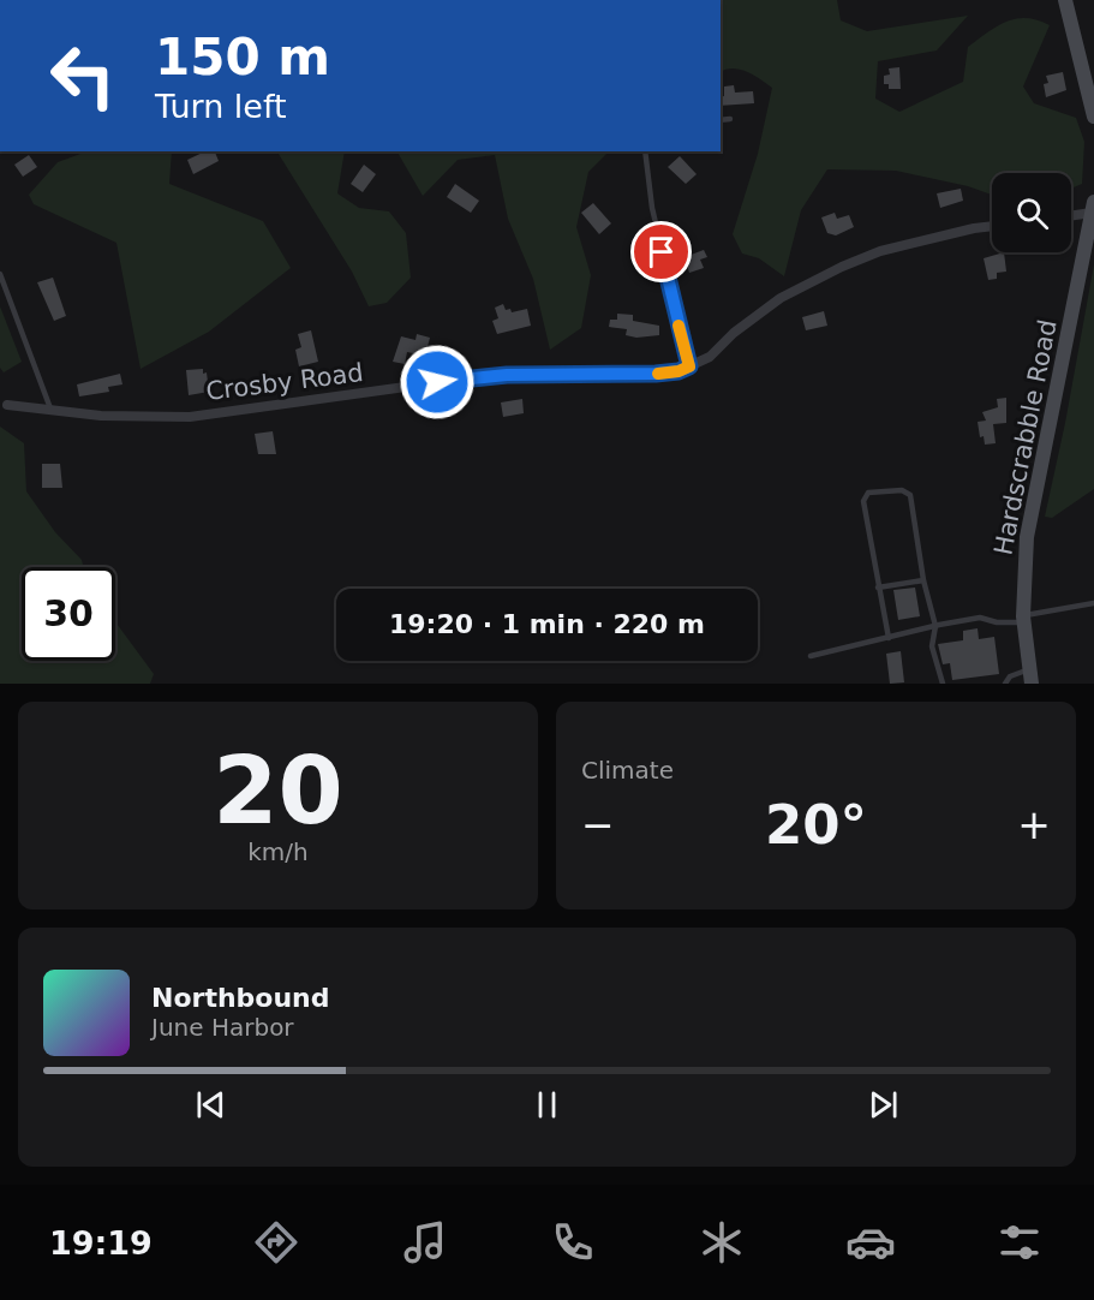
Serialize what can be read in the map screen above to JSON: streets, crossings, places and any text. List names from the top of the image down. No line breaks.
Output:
{"streets":{"street":["Crosby Road","Hardscrabble Road"]},"page":{"turn":["150 m","Turn left"],"limit":"30","trip":"19:20 · 1 min · 220 m","tile":[["20","km/h"],"Climate"],"heat":["−","20°","+"],"song":["Northbound","June Harbor"],"tabs":"19:19"}}
